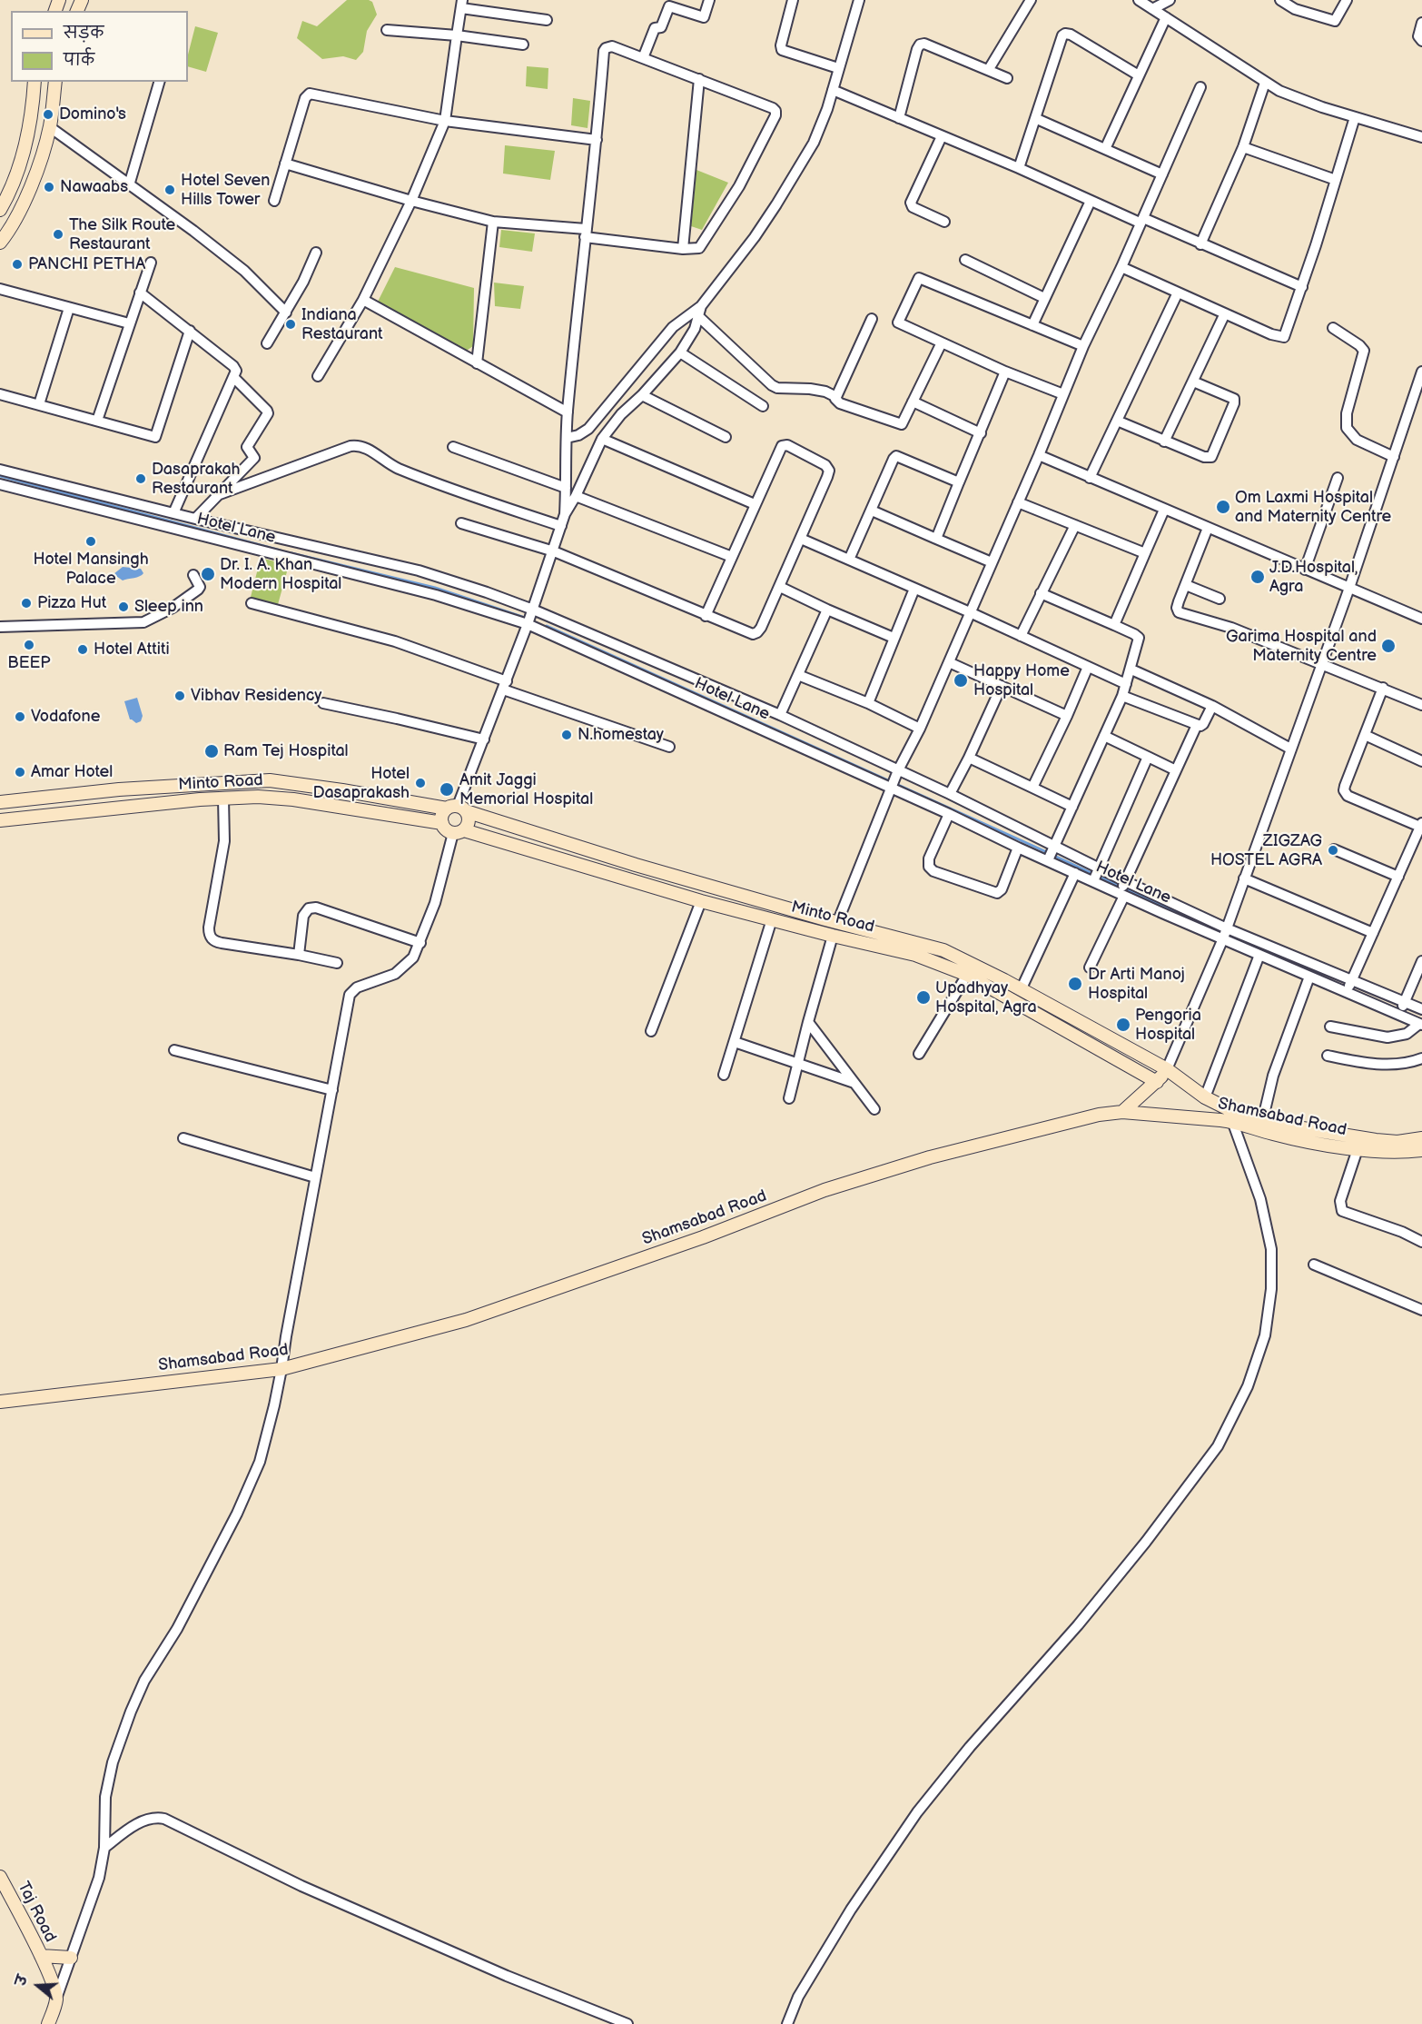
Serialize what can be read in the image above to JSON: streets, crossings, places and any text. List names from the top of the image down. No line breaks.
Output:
{"streets":{"street":["Hotel Lane","Minto Road","Shamsabad Road","Taj Road"]},"crossings":[["Minto Road","Shamsabad Road"]],"places":["Domino's","Nawaabs","Hotel Seven Hills Tower","The Silk Route Restaurant","PANCHI PETHA","Indiana Restaurant","Dasaprakah Restaurant","Om Laxmi Hospital and Maternity Centre","Hotel Mansingh Palace","Dr. I. A. Khan Modern Hospital","J.D.Hospital, Agra","Pizza Hut","Sleep inn","BEEP","Garima Hospital and Maternity Centre","Hotel Attiti","Happy Home Hospital","Vibhav Residency","Vodafone","N.homestay","Ram Tej Hospital","Amar Hotel","Hotel Dasaprakash","Amit Jaggi Memorial Hospital","ZIGZAG HOSTEL AGRA","Dr Arti Manoj Hospital","Upadhyay Hospital, Agra","Pengoria Hospital"],"legend":["सड़क","पार्क"],"north":"left"}
